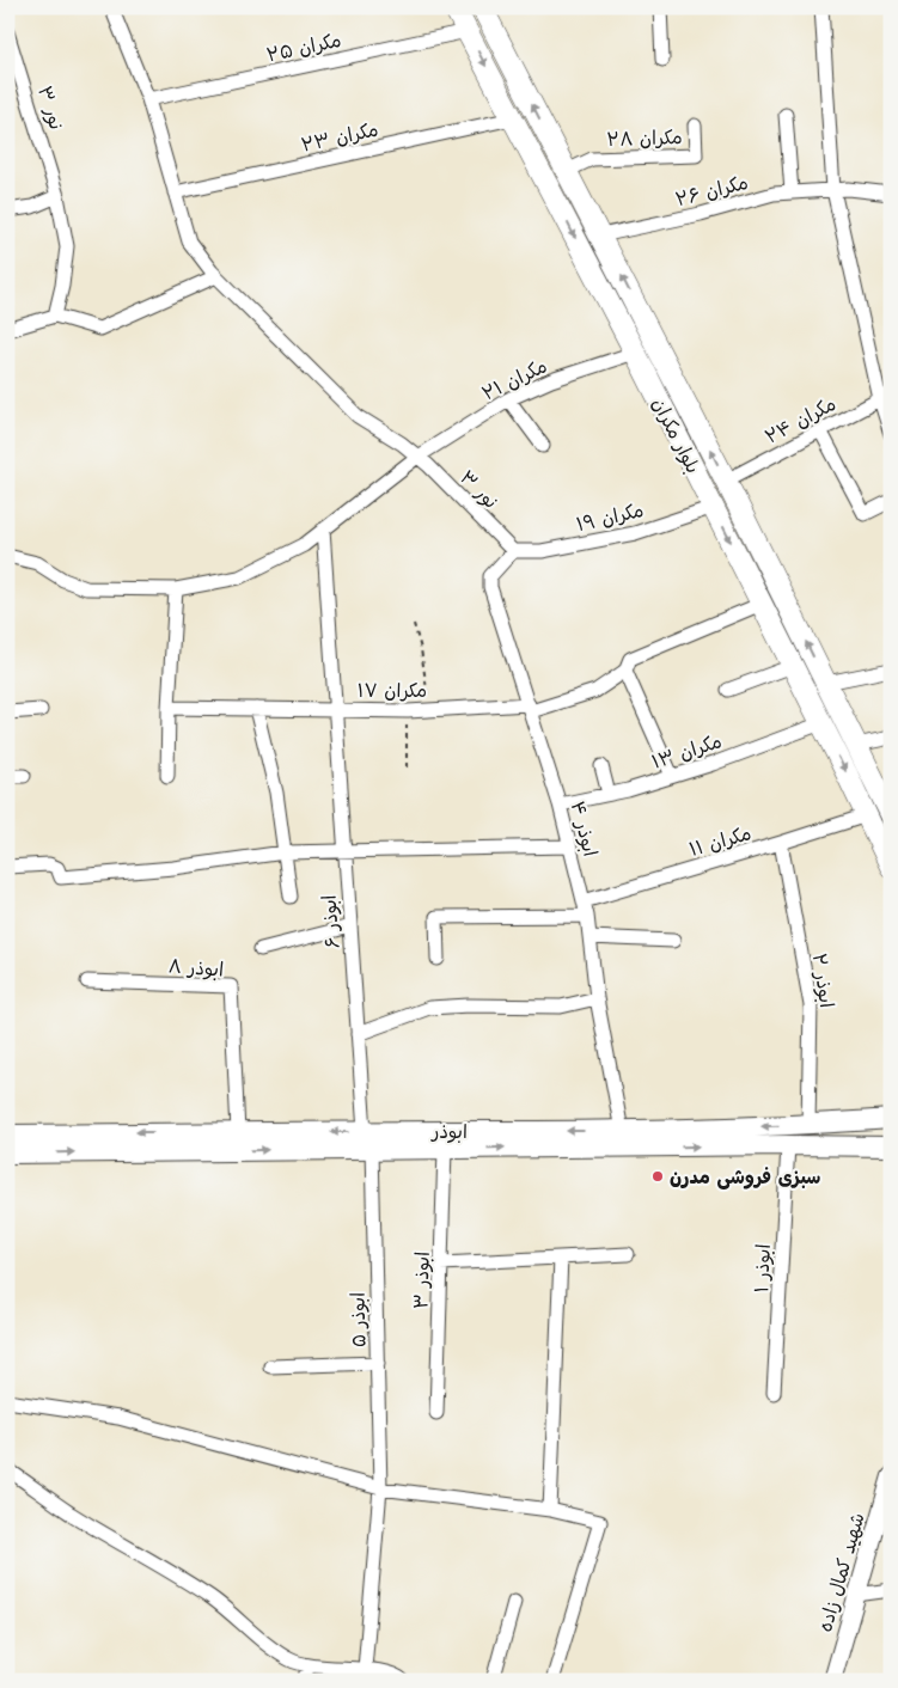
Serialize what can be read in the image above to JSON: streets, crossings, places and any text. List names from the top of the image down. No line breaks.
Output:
{"streets":{"main road":["بلوار مکران","ابوذر"],"street":["مکران ۲۵","نور ۳","مکران ۲۳","مکران ۲۸","مکران ۲۶","مکران ۲۱","مکران ۲۴","مکران ۱۹","مکران ۱۷","مکران ۱۳","ابوذر ۴","مکران ۱۱","ابوذر ۶","ابوذر ۸","ابوذر ۲","ابوذر ۱","ابوذر ۳","ابوذر ۵","شهید کمال زاده"]},"crossings":[["مکران ۲۵","نور ۳"],["مکران ۲۵","بلوار مکران"],["نور ۳","مکران ۲۳"],["نور ۳","مکران ۲۱"],["نور ۳","مکران ۱۹"],["نور ۳","ابوذر ۴"],["مکران ۲۳","بلوار مکران"],["مکران ۲۱","بلوار مکران"],["مکران ۲۱","ابوذر ۶"],["بلوار مکران","مکران ۱۹"],["بلوار مکران","مکران ۱۷"],["بلوار مکران","مکران ۱۳"],["بلوار مکران","مکران ۱۱"],["مکران ۱۹","ابوذر ۴"],["مکران ۱۷","ابوذر ۴"],["مکران ۱۷","ابوذر ۶"],["مکران ۱۳","ابوذر ۴"],["ابوذر ۴","مکران ۱۱"],["ابوذر ۴","ابوذر"],["مکران ۱۱","ابوذر ۲"],["ابوذر ۶","ابوذر"],["ابوذر ۶","ابوذر ۵"],["ابوذر ۸","ابوذر"],["ابوذر ۲","ابوذر"],["ابوذر","ابوذر ۱"],["ابوذر","ابوذر ۳"],["ابوذر","ابوذر ۵"]],"places":["سبزی فروشی مدرن"]}
